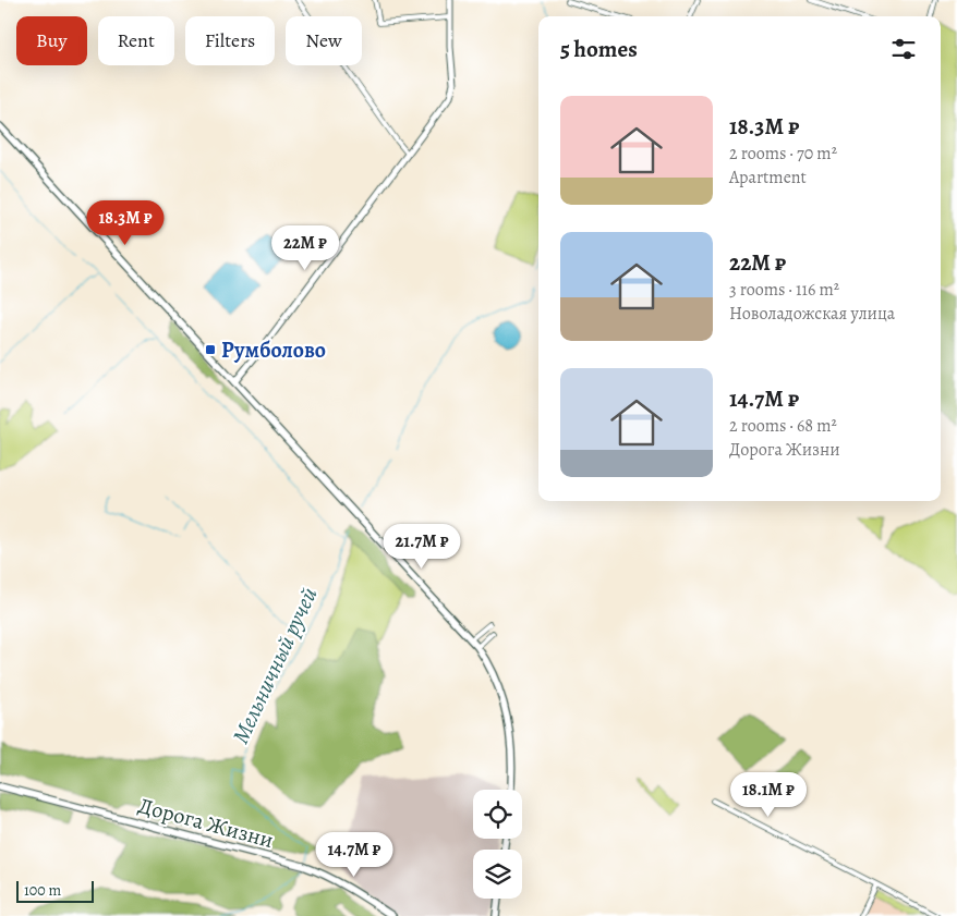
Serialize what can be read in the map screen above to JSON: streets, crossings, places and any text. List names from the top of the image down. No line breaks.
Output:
{"streets":{"main road":["Дорога Жизни"]},"water":["Мельничный ручей"],"places":{"transit":["Румболово"]},"scale_bar":"100 m","page":{"chip":["Buy","Rent","Filters","New"],"heading":"5 homes","list":[{"name":"18.3M ₽","note":"2 rooms · 70 m² · Apartment"},{"name":"22M ₽","note":"3 rooms · 116 m² · Новоладожская улица"},{"name":"14.7M ₽","note":"2 rooms · 68 m² · Дорога Жизни"}],"price":["18.3M ₽","22M ₽","21.7M ₽","18.1M ₽","14.7M ₽"],"scale":"100 m"}}
